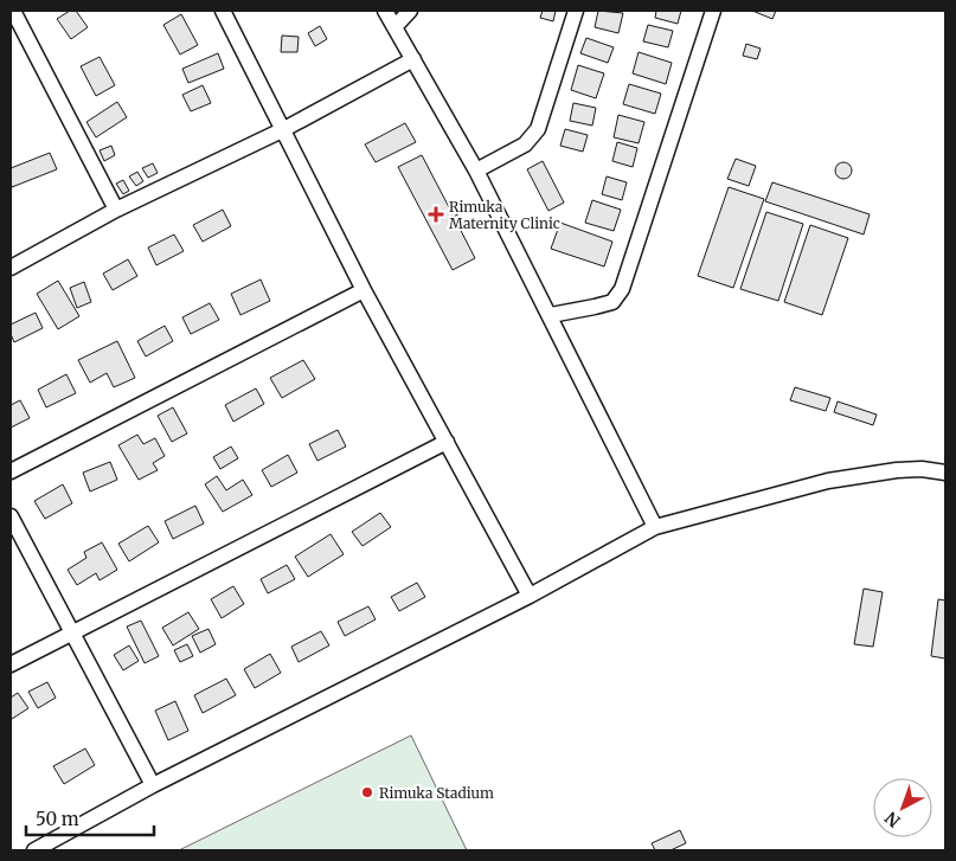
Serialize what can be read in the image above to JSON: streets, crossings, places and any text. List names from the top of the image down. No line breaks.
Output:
{"places":{"health":["Rimuka Maternity Clinic"],"other":["Rimuka Stadium"]},"scale_bar":"50 m","north":"bottom left"}
